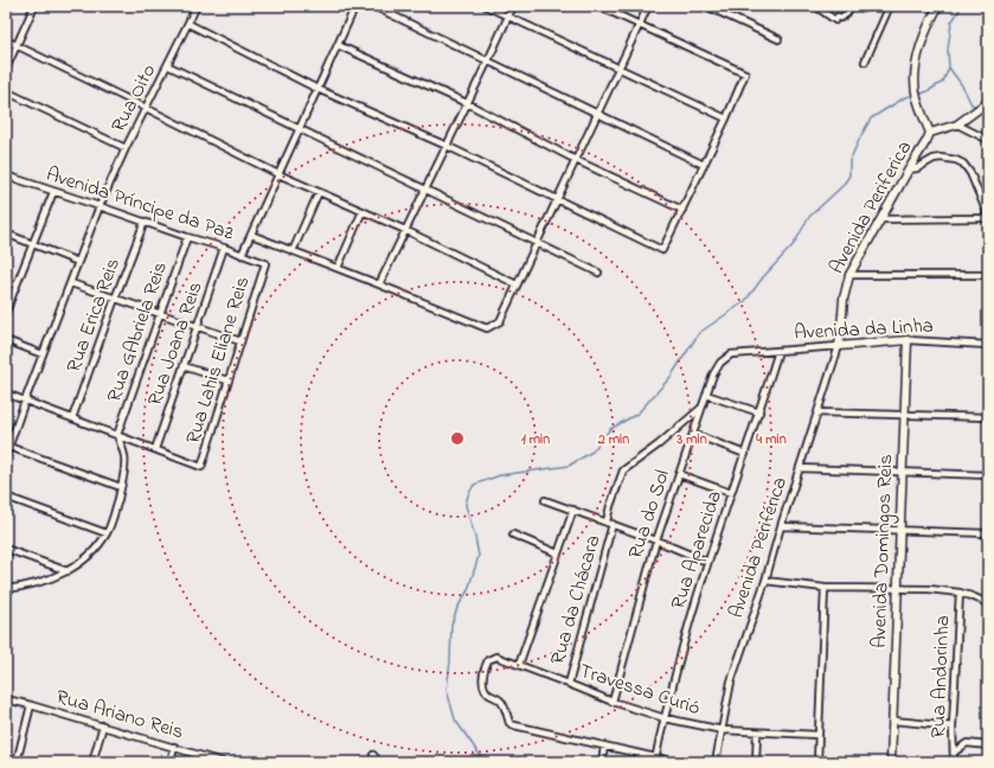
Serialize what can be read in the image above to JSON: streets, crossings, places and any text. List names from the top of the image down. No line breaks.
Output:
{"streets":{"street":["Rua Oito","Avenida Príncipe da Paz","Avenida Periferica","Rua Erica Reis","Avenida da Linha","Rua GAbriela Reis","Rua Joana Reis","Rua Lahis Eliane Reis","Rua do Sol","Avenida Periférica","Rua Aparecida","Avenida Domingos Reis","Rua da Chácara","Rua Andorinha","Travessa Curió","Rua Ariano Reis"]},"crossings":[["Rua Oito","Avenida Príncipe da Paz"],["Avenida Príncipe da Paz","Rua Erica Reis"],["Avenida Príncipe da Paz","Rua GAbriela Reis"],["Avenida Príncipe da Paz","Rua Joana Reis"],["Avenida Príncipe da Paz","Rua Lahis Eliane Reis"],["Avenida Periferica","Avenida da Linha"],["Avenida Periferica","Avenida Periférica"],["Avenida da Linha","Rua do Sol"],["Avenida da Linha","Avenida Periférica"],["Avenida da Linha","Rua Aparecida"],["Avenida da Linha","Avenida Domingos Reis"],["Rua Joana Reis","Rua Lahis Eliane Reis"],["Rua do Sol","Rua da Chácara"],["Rua do Sol","Travessa Curió"],["Avenida Periférica","Travessa Curió"],["Rua Aparecida","Travessa Curió"],["Rua da Chácara","Travessa Curió"]],"rings":["1 min","2 min","3 min","4 min"]}
